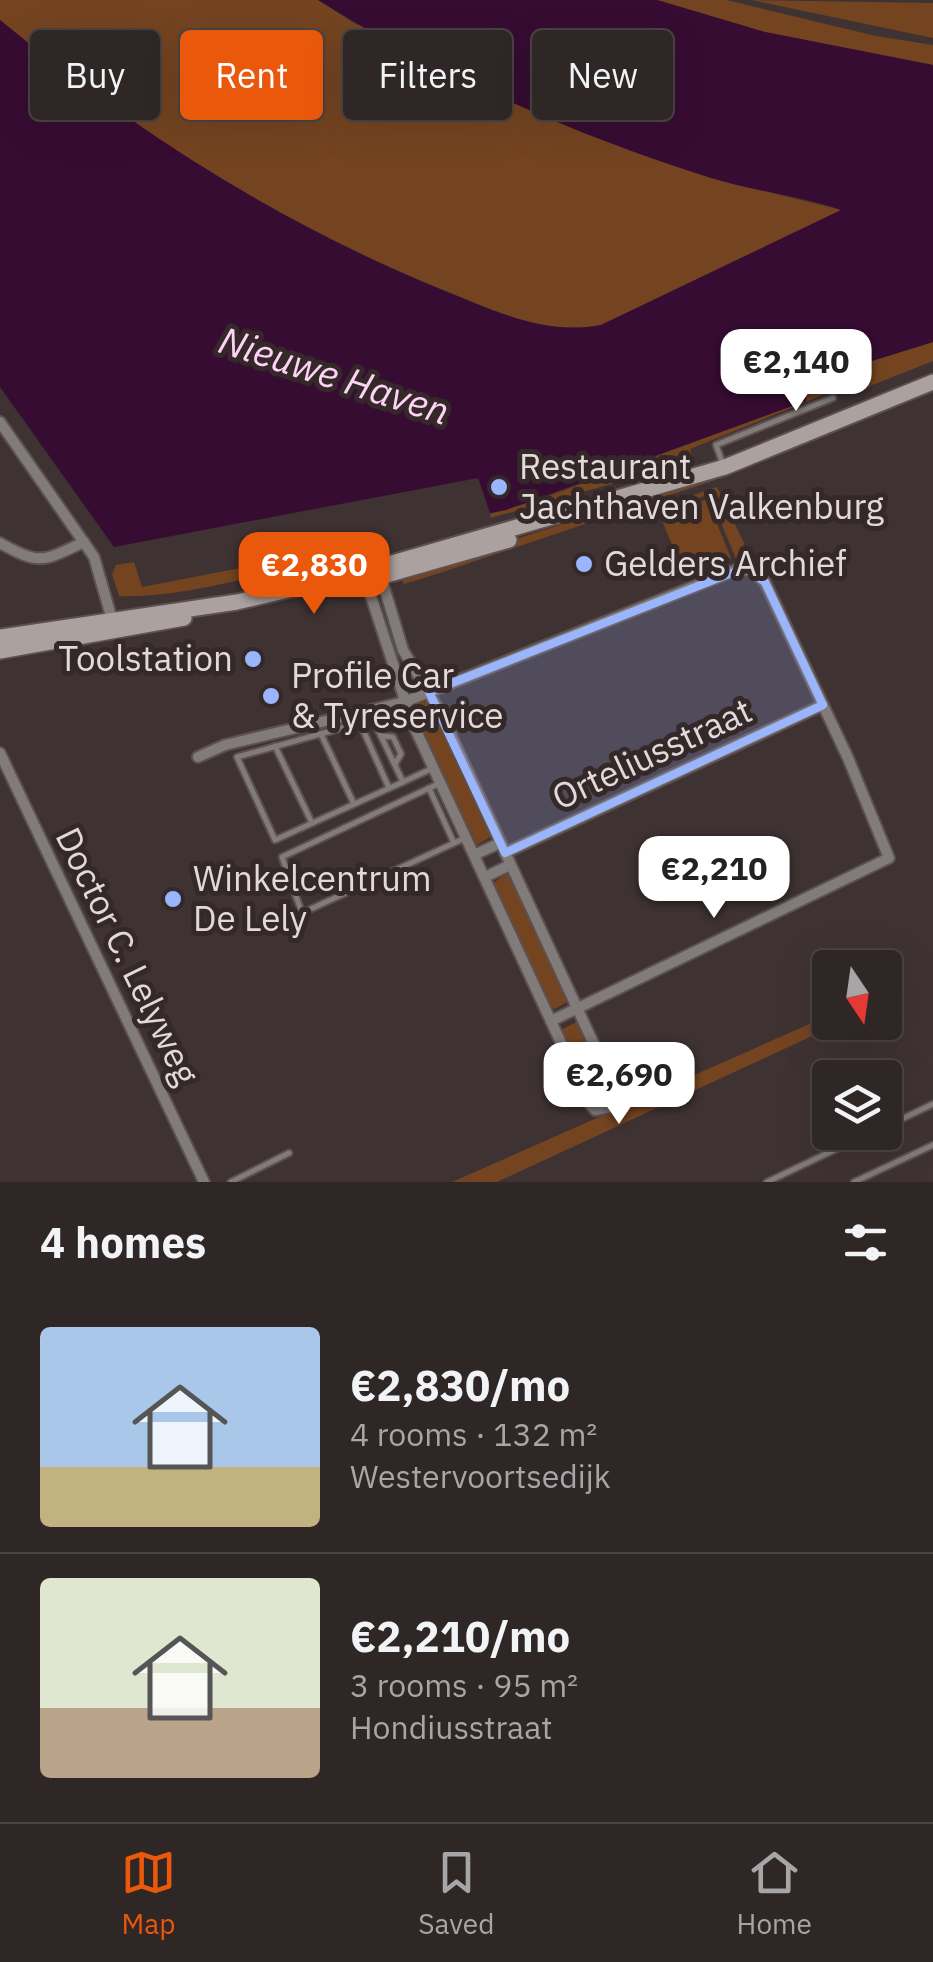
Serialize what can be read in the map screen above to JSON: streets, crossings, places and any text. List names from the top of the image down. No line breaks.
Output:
{"streets":{"street":["Orteliusstraat","Doctor C. Lelyweg"]},"water":["Nieuwe Haven"],"places":["Restaurant Jachthaven Valkenburg","Gelders Archief","Toolstation","Profile Car & Tyreservice","Winkelcentrum De Lely"],"north":"bottom","page":{"chip":["Buy","Rent","Filters","New"],"price":["€2,140","€2,830","€2,210","€2,690"],"heading":"4 homes","list":[{"name":"€2,830/mo","note":"4 rooms · 132 m² · Westervoortsedijk"},{"name":"€2,210/mo","note":"3 rooms · 95 m² · Hondiusstraat"}],"tabs":["Map","Saved","Home"]}}
